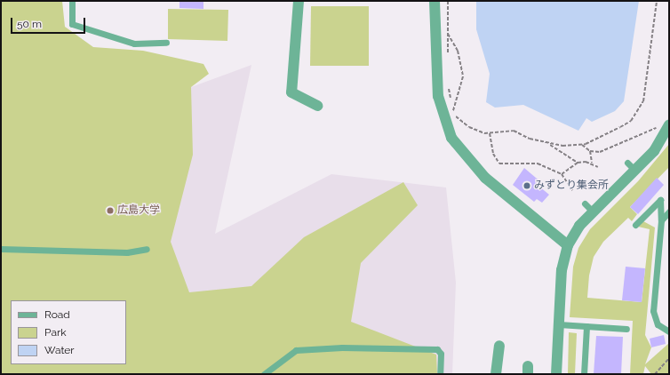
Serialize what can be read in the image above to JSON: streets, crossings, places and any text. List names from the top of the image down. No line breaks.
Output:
{"places":["みずとり集会所","広島大学"],"legend":["Road","Park","Water"],"scale_bar":"50 m"}
